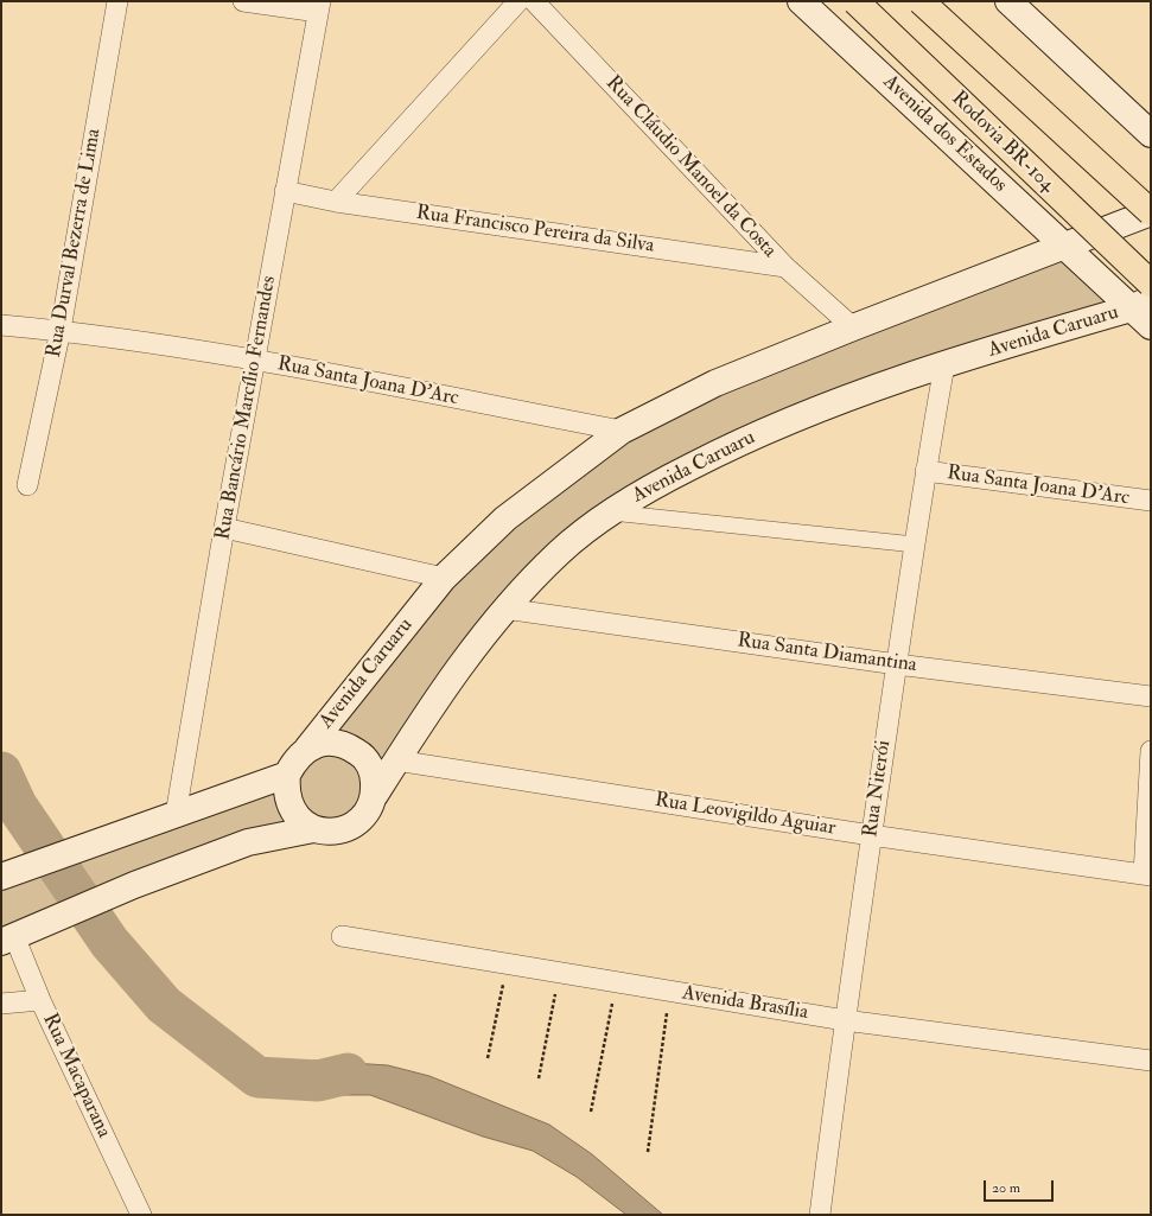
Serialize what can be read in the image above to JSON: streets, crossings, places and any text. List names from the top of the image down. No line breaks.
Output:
{"streets":{"highway":["Rodovia BR-104"],"main road":["Avenida dos Estados","Avenida Caruaru"],"street":["Rua Cláudio Manoel da Costa","Rua Francisco Pereira da Silva","Rua Durval Bezerra de Lima","Rua Santa Joana D'Arc","Rua Bancário Marcílio Fernandes","Rua Santa Diamantina","Rua Niterói","Rua Leovigildo Aguiar","Avenida Brasília","Rua Macaparana"]},"crossings":[["Avenida dos Estados","Avenida Caruaru"],["Rua Cláudio Manoel da Costa","Rua Francisco Pereira da Silva"],["Rua Cláudio Manoel da Costa","Avenida Caruaru"],["Rua Francisco Pereira da Silva","Rua Bancário Marcílio Fernandes"],["Rua Durval Bezerra de Lima","Rua Santa Joana D'Arc"],["Avenida Caruaru","Rua Santa Joana D'Arc"],["Avenida Caruaru","Rua Santa Diamantina"],["Avenida Caruaru","Rua Niterói"],["Avenida Caruaru","Rua Leovigildo Aguiar"],["Avenida Caruaru","Rua Macaparana"],["Rua Santa Joana D'Arc","Rua Bancário Marcílio Fernandes"],["Rua Santa Joana D'Arc","Rua Niterói"],["Rua Santa Diamantina","Rua Niterói"],["Rua Niterói","Rua Leovigildo Aguiar"],["Rua Niterói","Avenida Brasília"]],"scale_bar":"20 m"}
